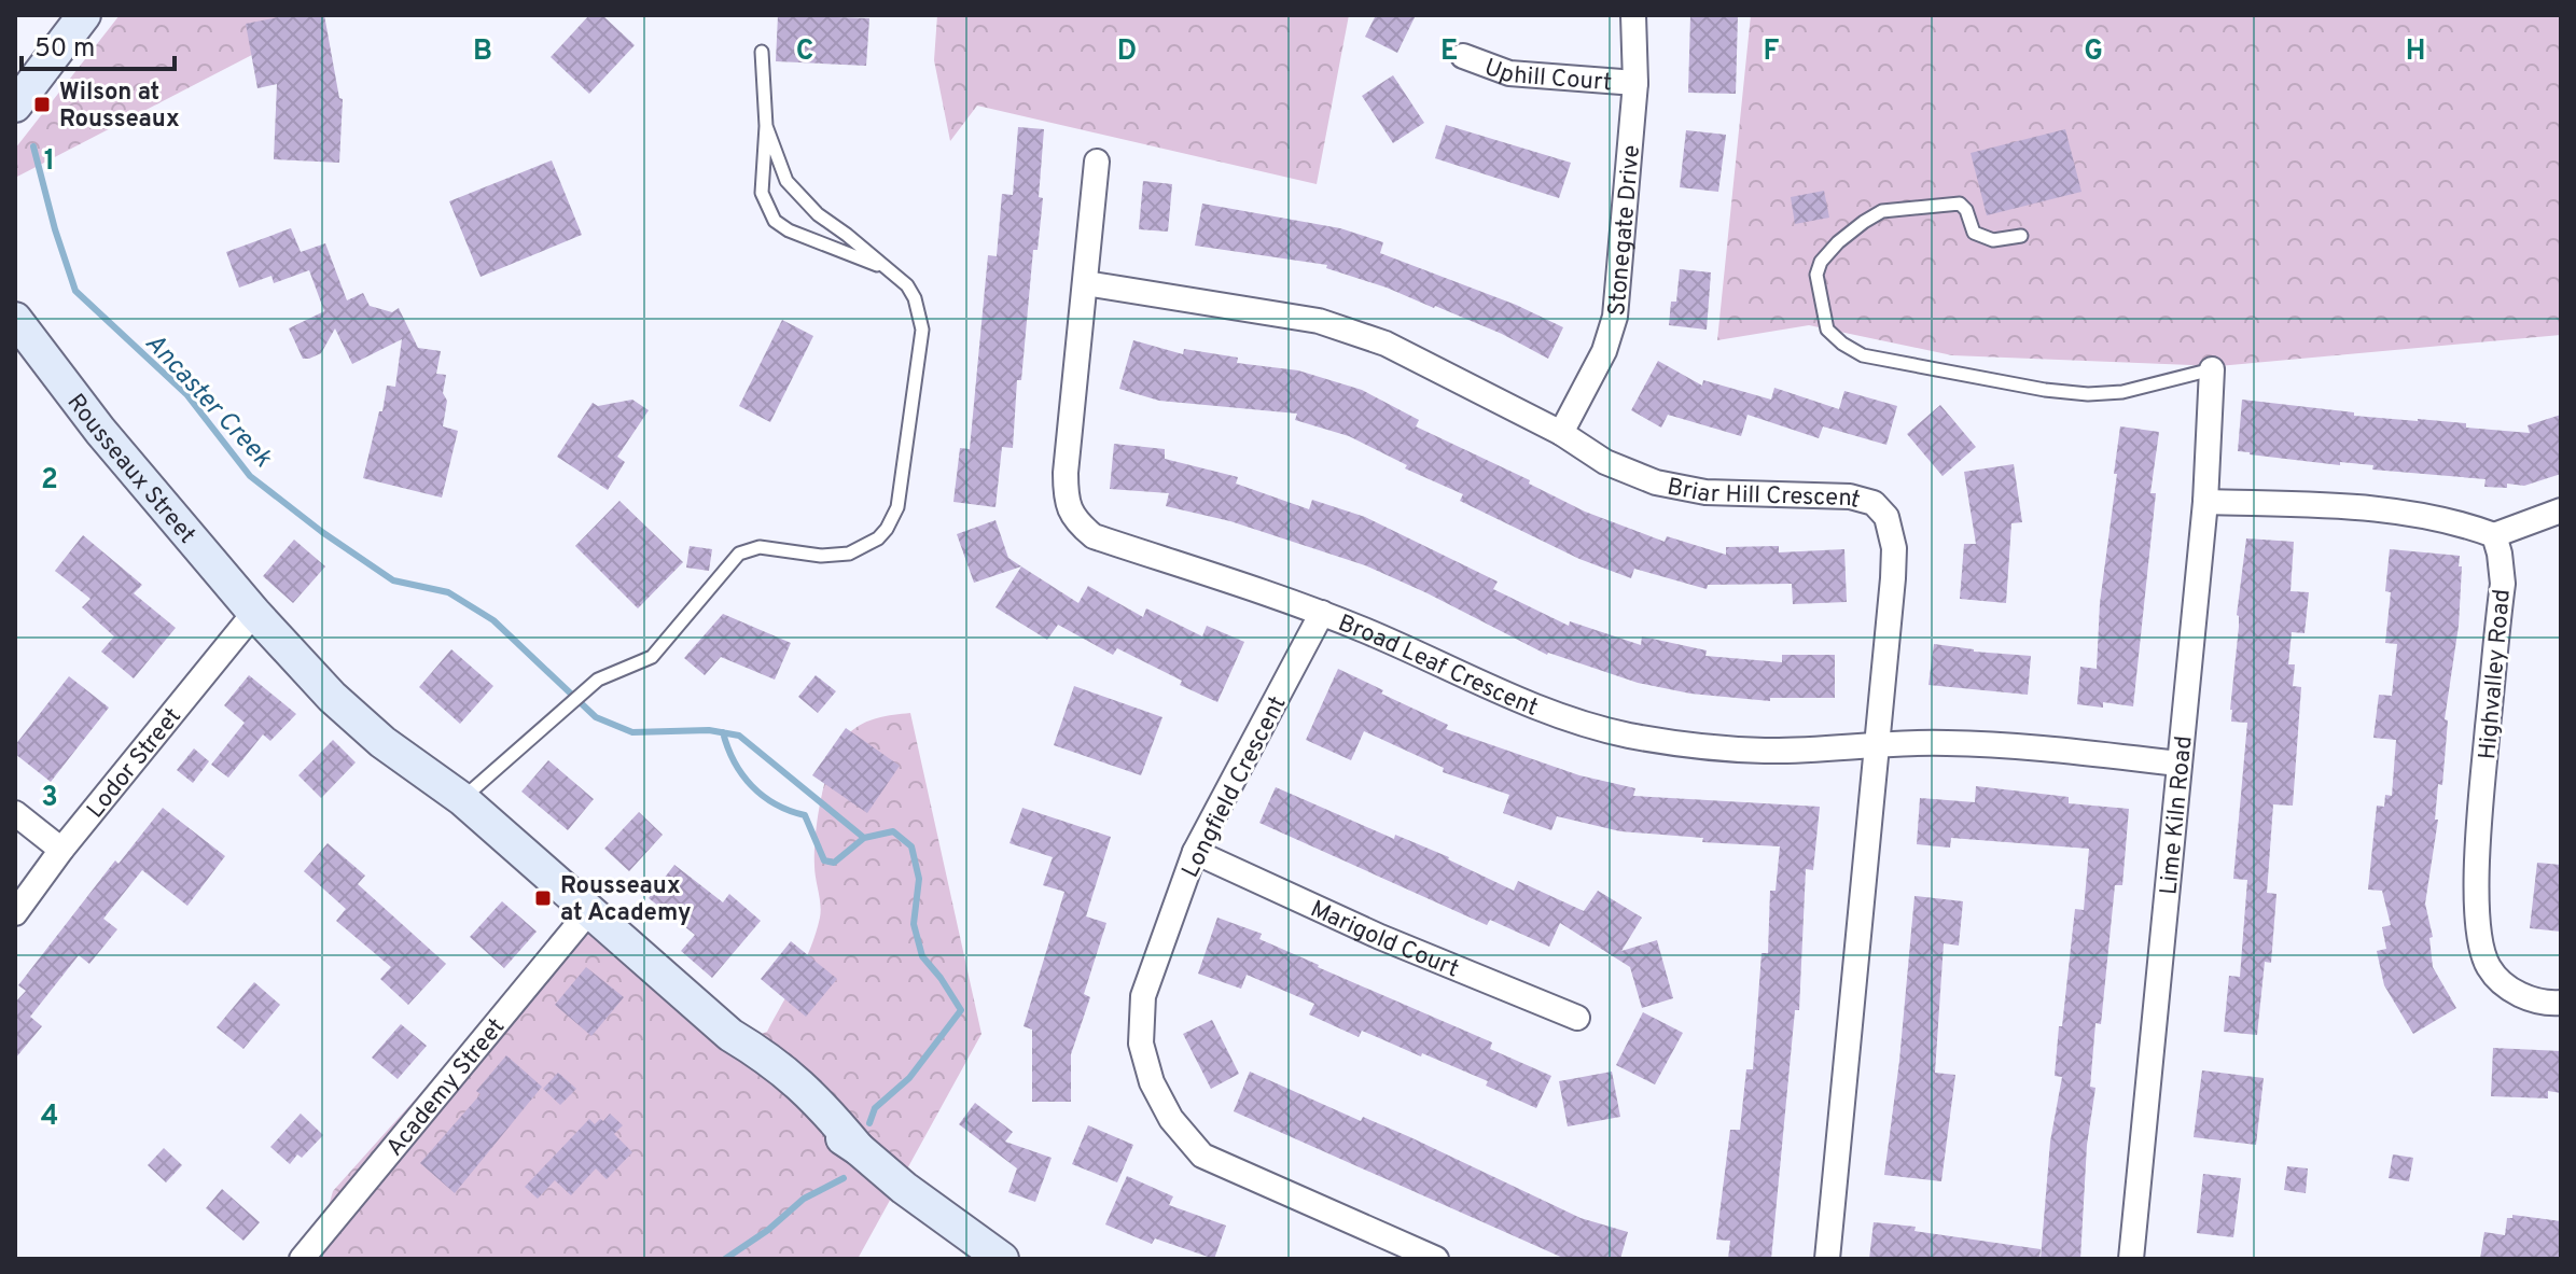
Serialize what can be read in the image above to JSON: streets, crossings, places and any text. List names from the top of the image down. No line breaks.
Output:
{"streets":{"main road":["Rousseaux Street"],"street":["Uphill Court","Stonegate Drive","Briar Hill Crescent","Broad Leaf Crescent","Highvalley Road","Lodor Street","Longfield Crescent","Lime Kiln Road","Marigold Court","Academy Street"]},"crossings":[["Uphill Court","Stonegate Drive"],["Stonegate Drive","Briar Hill Crescent"],["Rousseaux Street","Lodor Street"],["Rousseaux Street","Academy Street"],["Briar Hill Crescent","Broad Leaf Crescent"],["Broad Leaf Crescent","Longfield Crescent"],["Broad Leaf Crescent","Lime Kiln Road"],["Longfield Crescent","Marigold Court"]],"water":["Ancaster Creek"],"places":{"transit":["Wilson at Rousseaux","Rousseaux at Academy"]},"scale_bar":"50 m","grid":{"columns":["B","C","D","E","F","G","H"],"rows":["1","2","3","4"]}}
